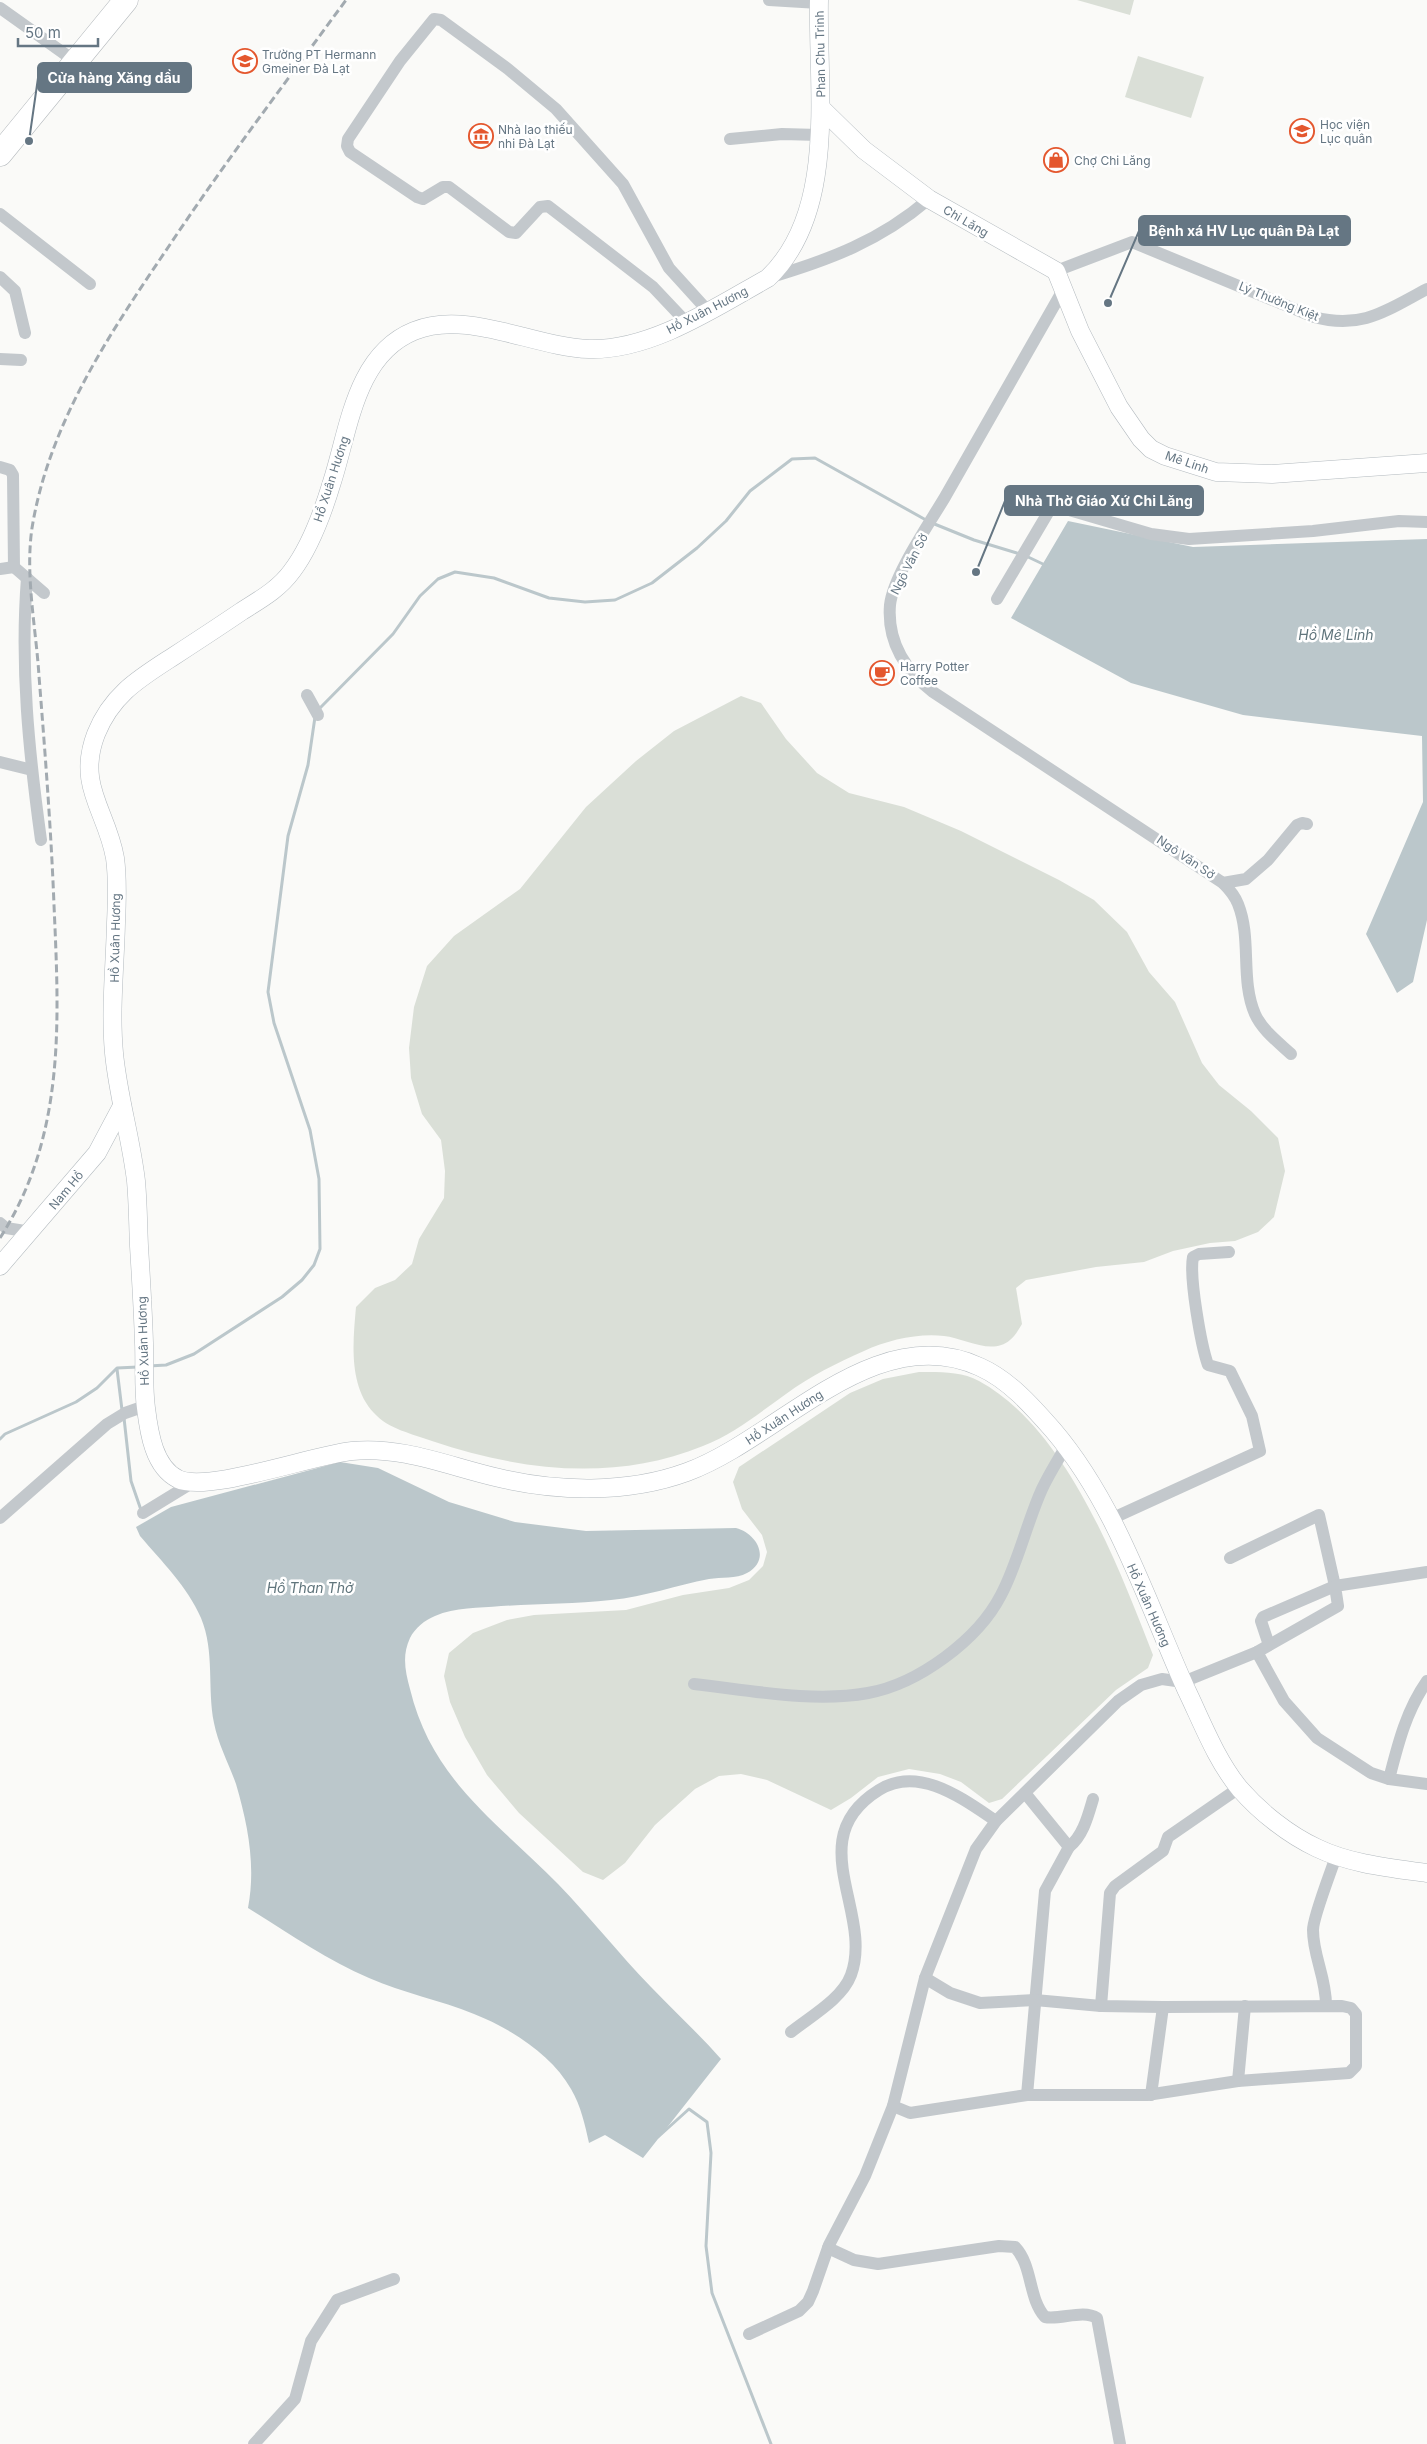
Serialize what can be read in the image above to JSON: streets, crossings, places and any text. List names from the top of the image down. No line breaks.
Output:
{"streets":{"main road":["Phan Chu Trinh","Chi Lăng","Hồ Xuân Hương","Mê Linh","Nam Hồ"],"street":["Lý Thường Kiệt","Ngô Văn Sở"]},"crossings":[["Phan Chu Trinh","Chi Lăng"],["Phan Chu Trinh","Hồ Xuân Hương"],["Chi Lăng","Lý Thường Kiệt"],["Chi Lăng","Hồ Xuân Hương"],["Chi Lăng","Mê Linh"],["Lý Thường Kiệt","Mê Linh"],["Hồ Xuân Hương","Nam Hồ"],["Mê Linh","Ngô Văn Sở"]],"water":["Hồ Mê Linh","Hồ Than Thở"],"places":{"school or university":["Trường PT Hermann Gmeiner Đà Lạt","Học viện Lục quân"],"museum":["Nhà lao thiếu nhi Đà Lạt"],"other":["Cửa hàng Xăng dầu","Bệnh xá HV Lục quân Đà Lạt","Nhà Thờ Giáo Xứ Chi Lăng"],"shop":["Chợ Chi Lăng"],"cafe":["Harry Potter Coffee"]},"scale_bar":"50 m"}
